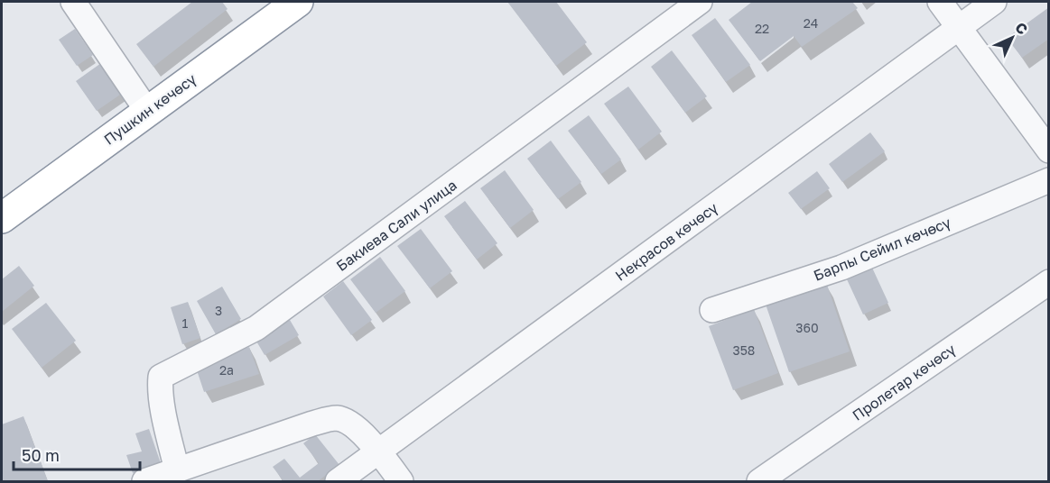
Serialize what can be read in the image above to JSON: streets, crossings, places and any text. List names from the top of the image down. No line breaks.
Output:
{"streets":{"highway":["Пушкин көчөсү"],"street":["Бакиева Сали улица","Некрасов көчөсү","Барпы Сейил көчөсү","Пролетар көчөсү"]},"house_numbers":["24","22","3","1","360","358","2а"],"scale_bar":"50 m","north":"top right"}
